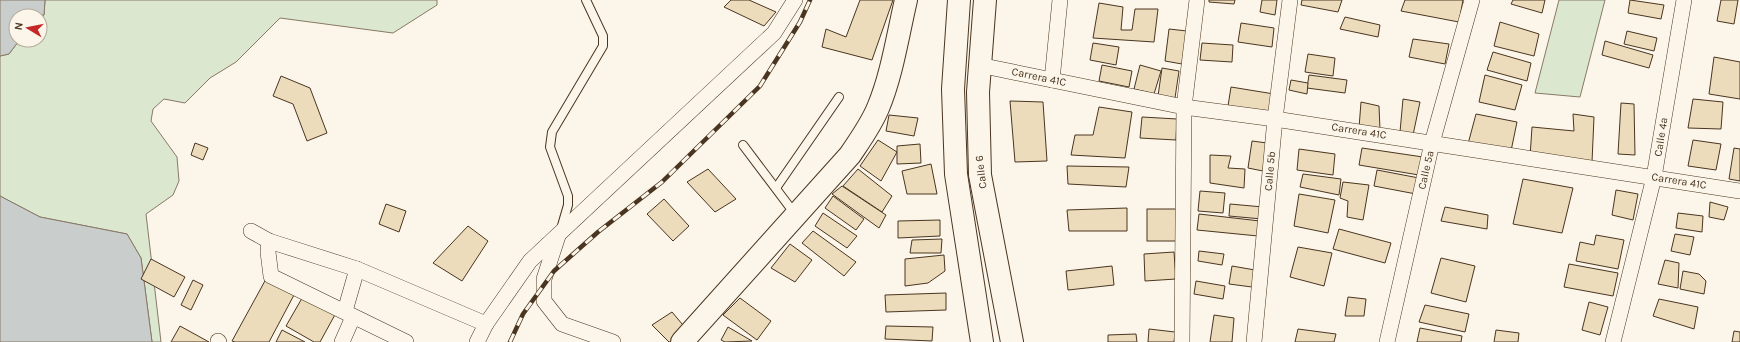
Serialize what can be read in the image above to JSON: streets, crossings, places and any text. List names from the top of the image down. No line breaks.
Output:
{"streets":{"main road":["Calle 6"],"street":["Carrera 41C","Calle 4a","Calle 5a","Calle 5b"]},"crossings":[["Carrera 41C","Calle 4a"],["Carrera 41C","Calle 5a"],["Carrera 41C","Calle 5b"],["Carrera 41C","Calle 6"]],"north":"left"}
